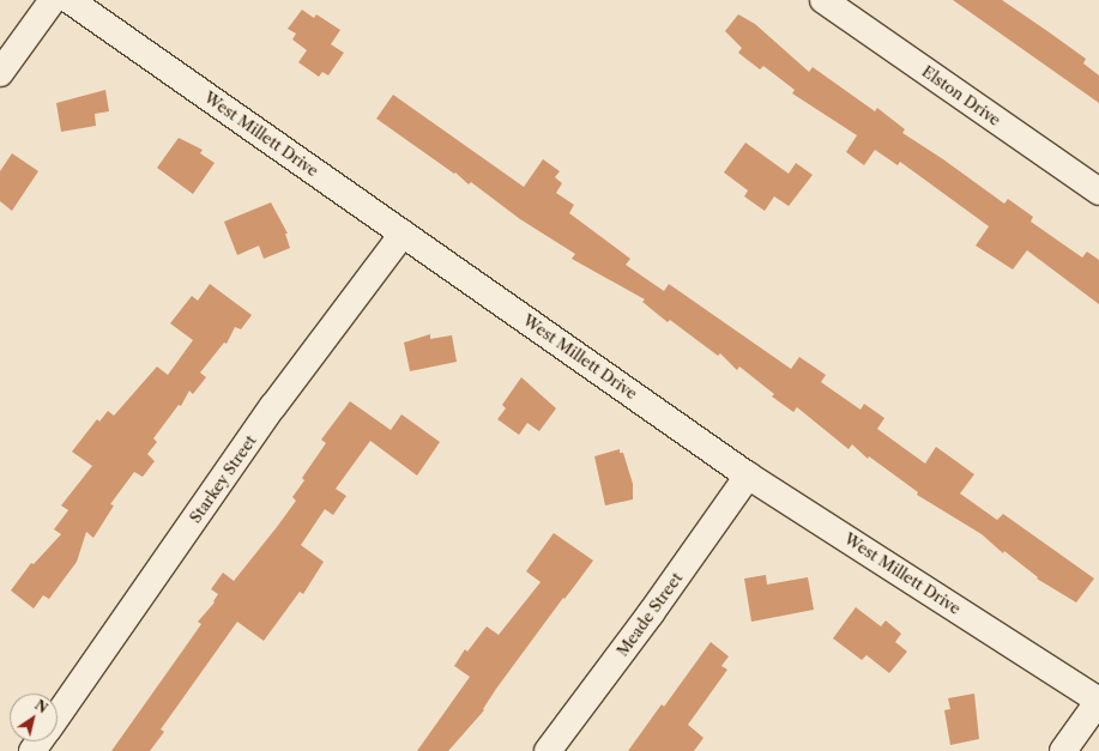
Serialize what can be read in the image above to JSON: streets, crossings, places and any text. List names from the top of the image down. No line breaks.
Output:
{"streets":{"street":["Elston Drive","West Millett Drive","Starkey Street","Meade Street"]},"crossings":[["West Millett Drive","Starkey Street"],["West Millett Drive","Meade Street"]],"north":"top right"}
